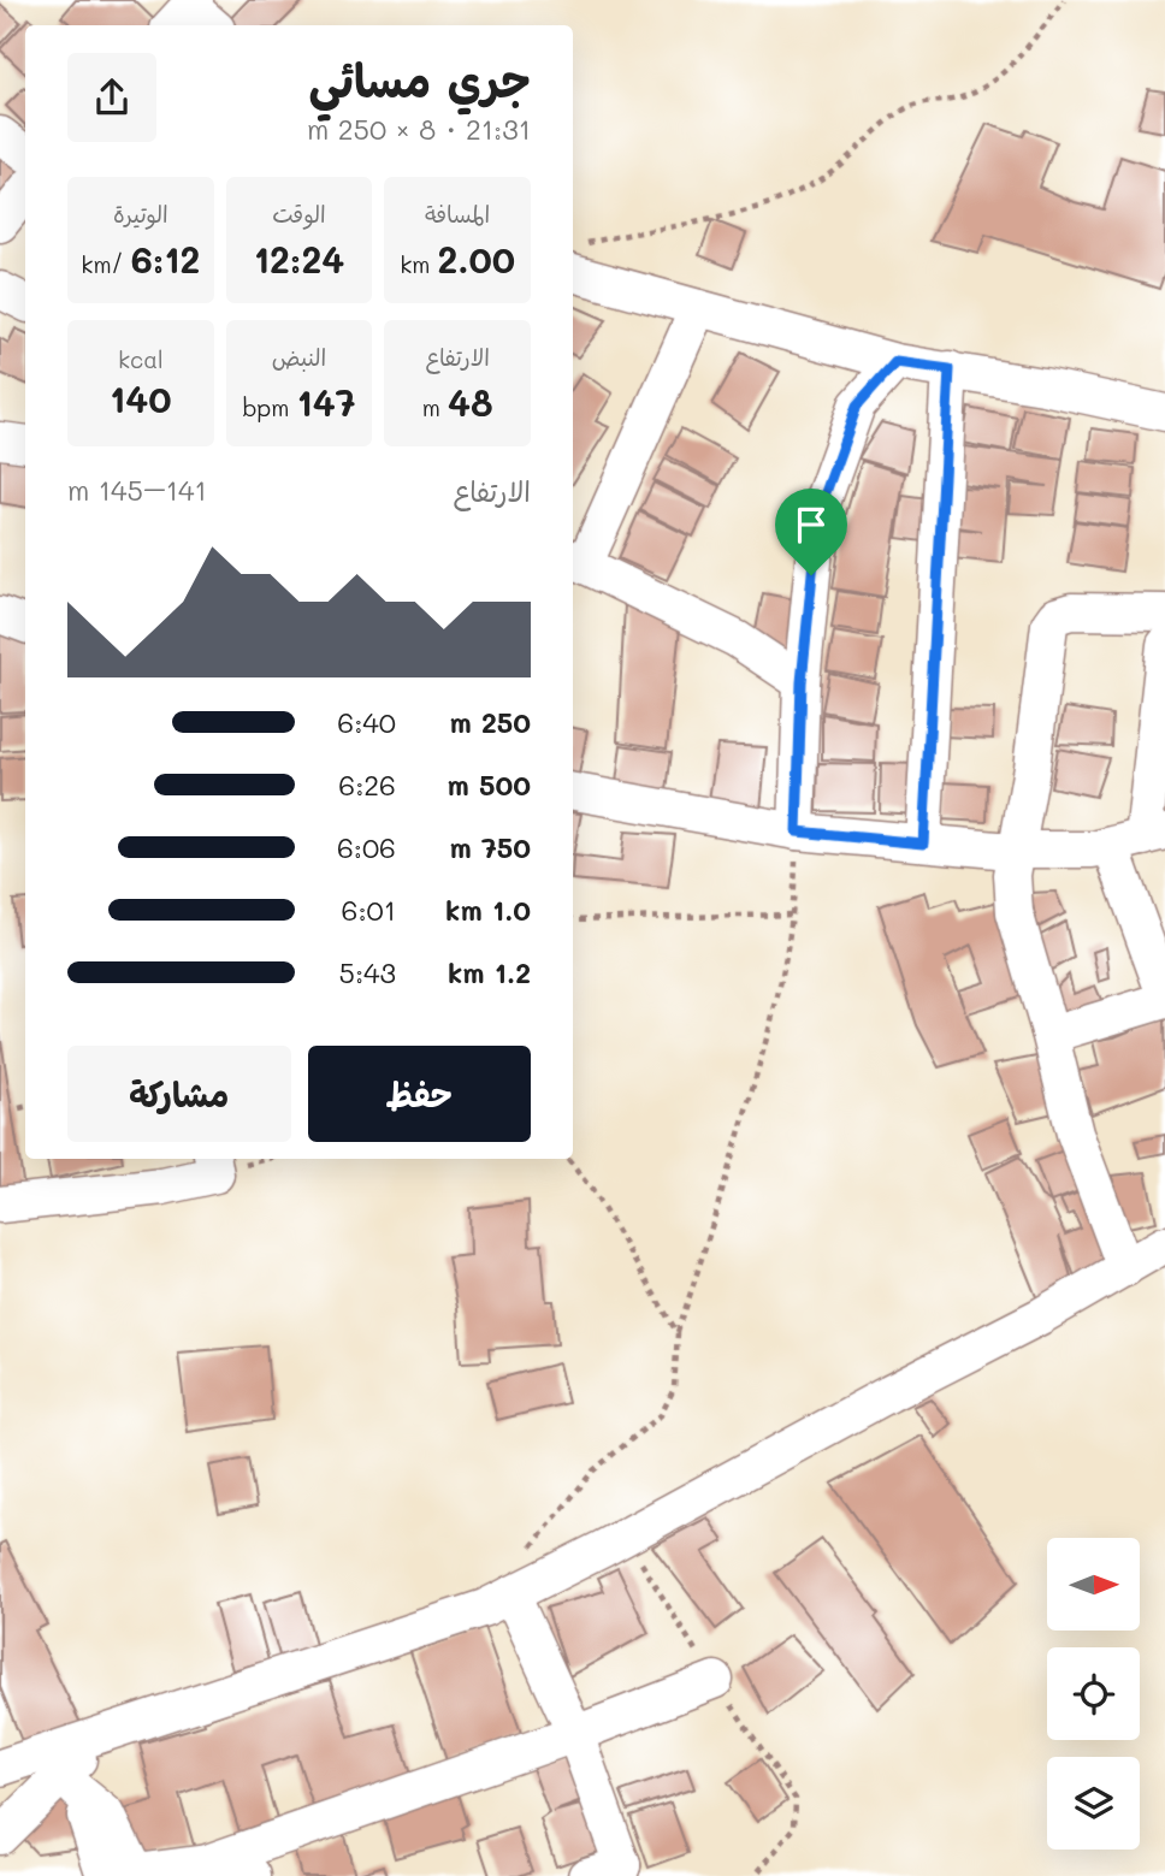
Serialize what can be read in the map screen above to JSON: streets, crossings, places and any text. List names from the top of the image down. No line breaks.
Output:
{"north":"right","page":{"heading":["جري مسائي","21:31 · 8 × 250 m"],"stats":[["المسافة","2.00 km"],["الوقت","12:24"],["الوتيرة","6:12 /km"],["الارتفاع","48 m"],["النبض","147 bpm"],["kcal","140"]],"chart":["الارتفاع","141–145 m"],"list":[{"name":"250 m","note":"6:40"},{"name":"500 m","note":"6:26"},{"name":"750 m","note":"6:06"},{"name":"1.0 km","note":"6:01"},{"name":"1.2 km","note":"5:43"}],"buttons":["حفظ","مشاركة"]}}
